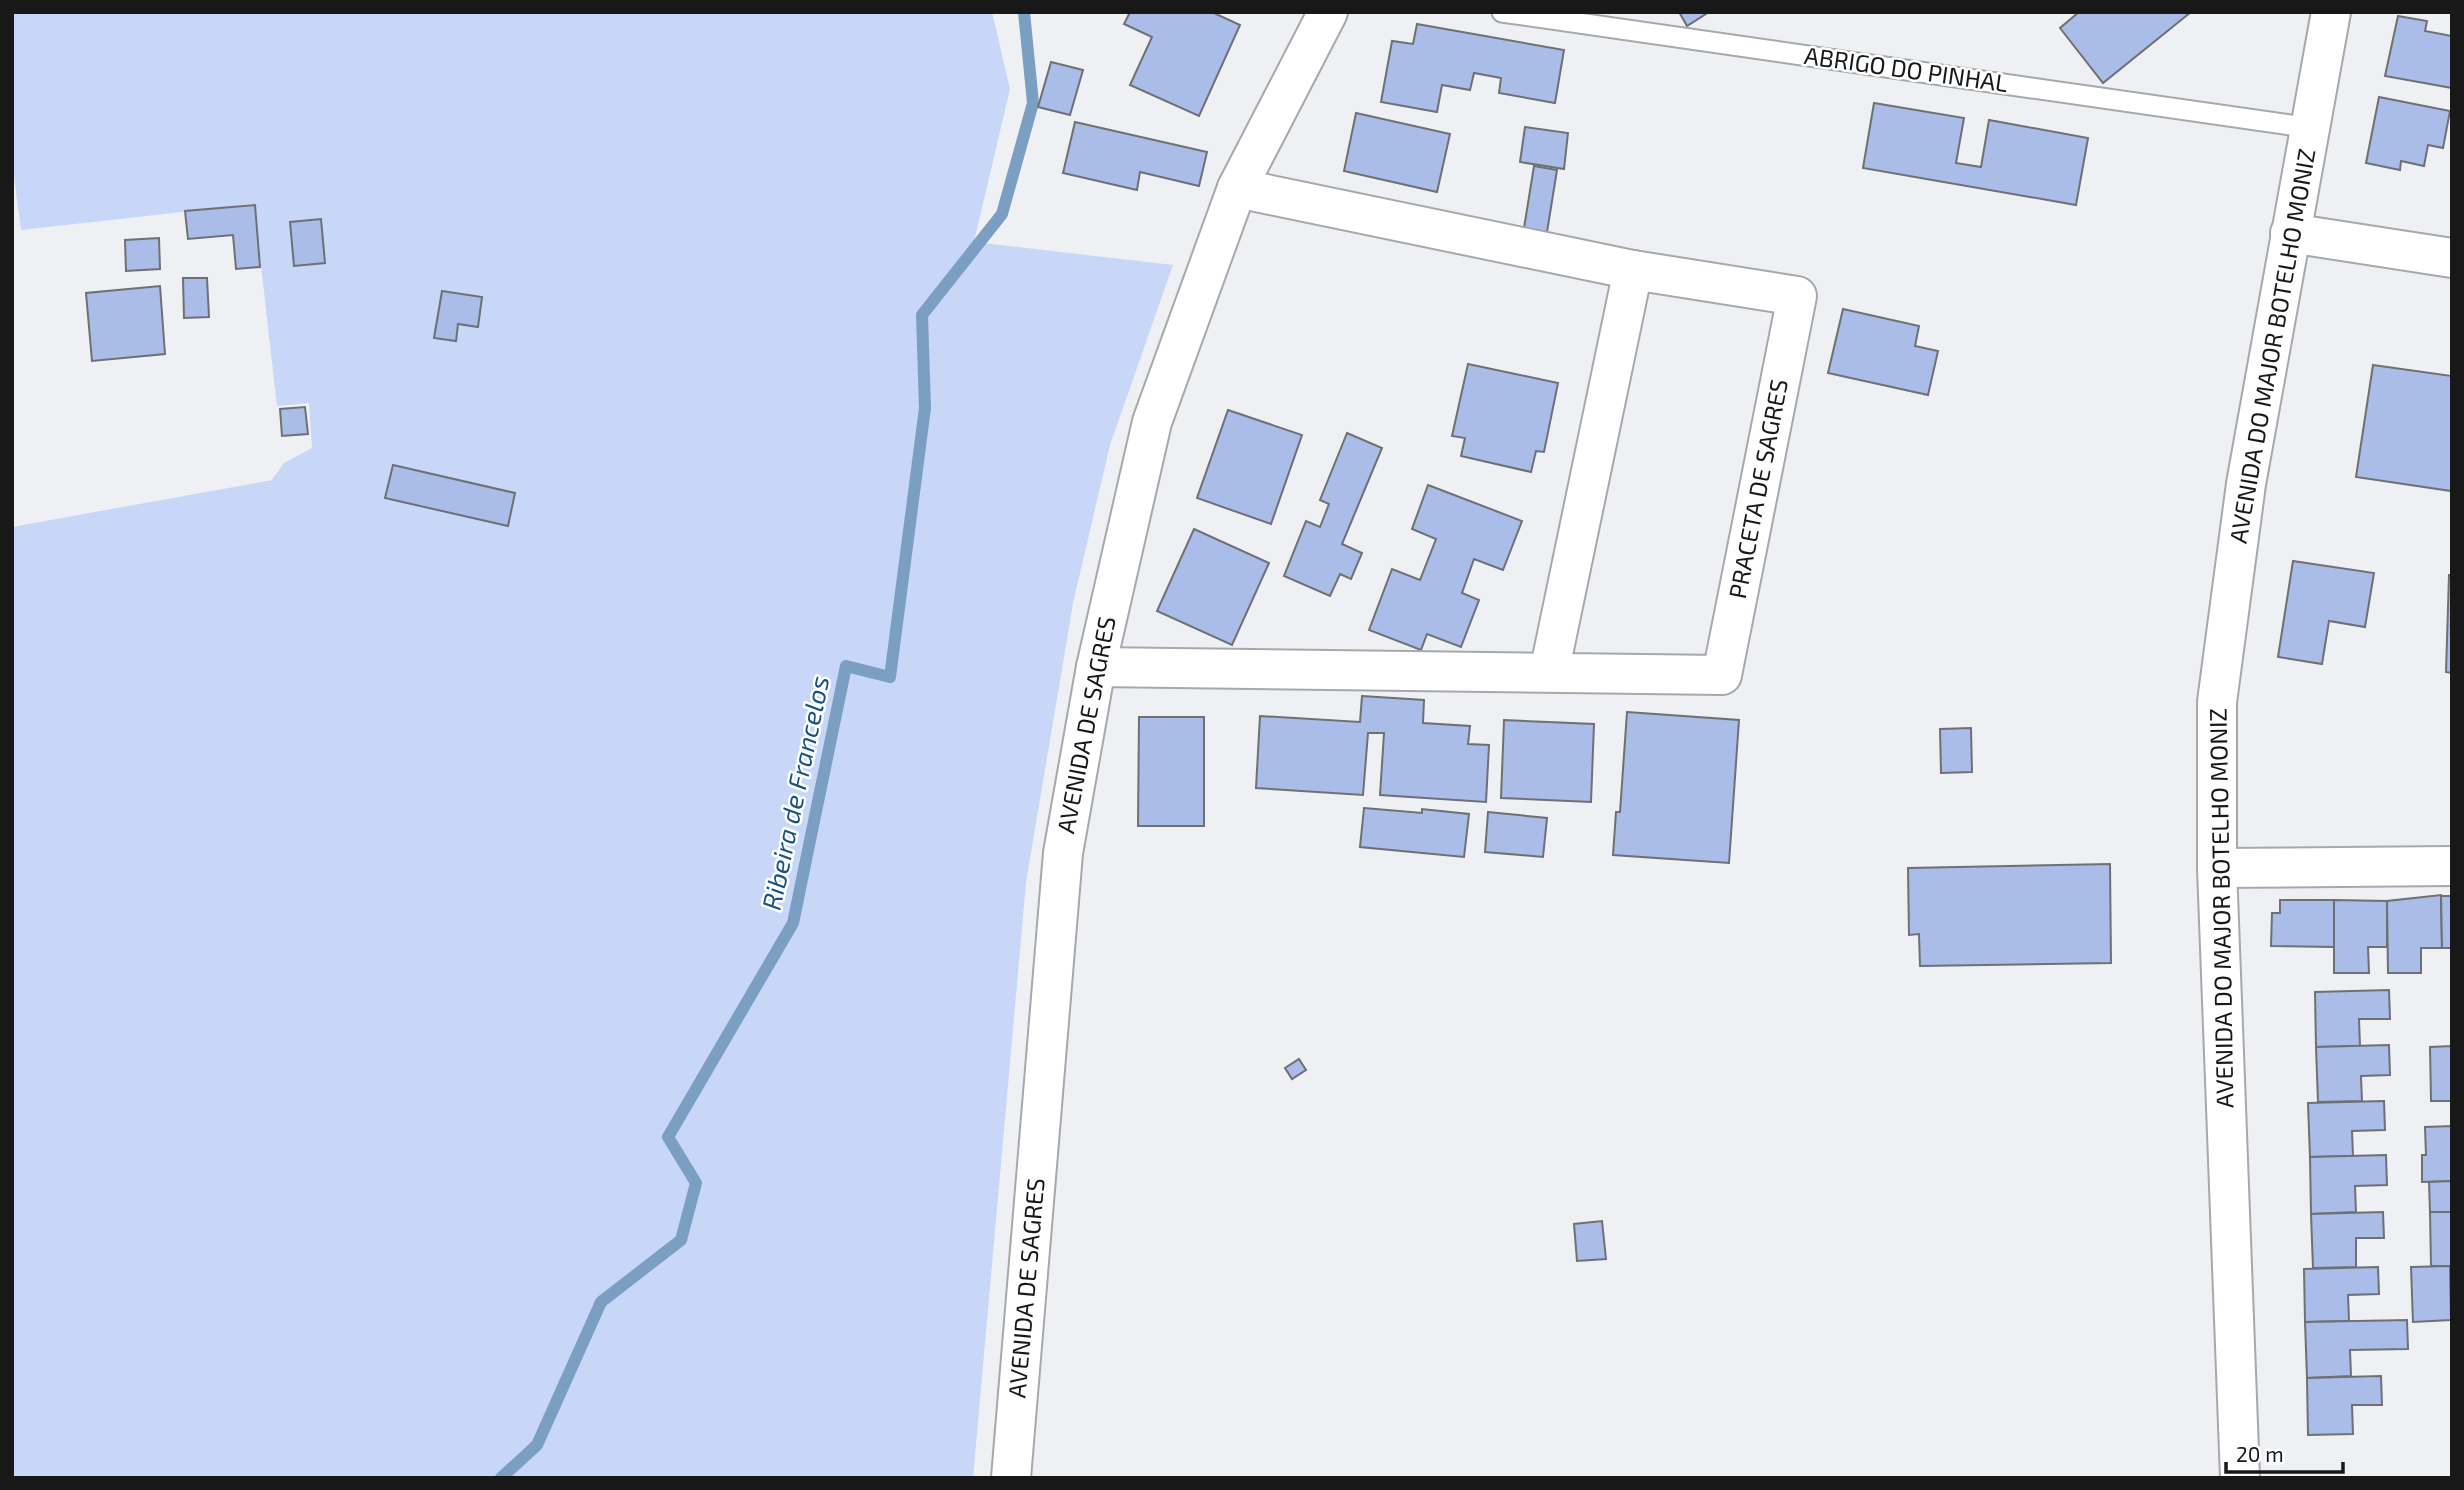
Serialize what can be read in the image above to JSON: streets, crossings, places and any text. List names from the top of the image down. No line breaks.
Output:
{"streets":{"street":["AVENIDA DO MAJOR BOTELHO MONIZ","PRACETA DE SAGRES","AVENIDA DE SAGRES"],"lane":["ABRIGO DO PINHAL"]},"crossings":[["ABRIGO DO PINHAL","AVENIDA DO MAJOR BOTELHO MONIZ"],["PRACETA DE SAGRES","AVENIDA DE SAGRES"]],"water":["Ribeira de Francelos"],"scale_bar":"20 m"}
